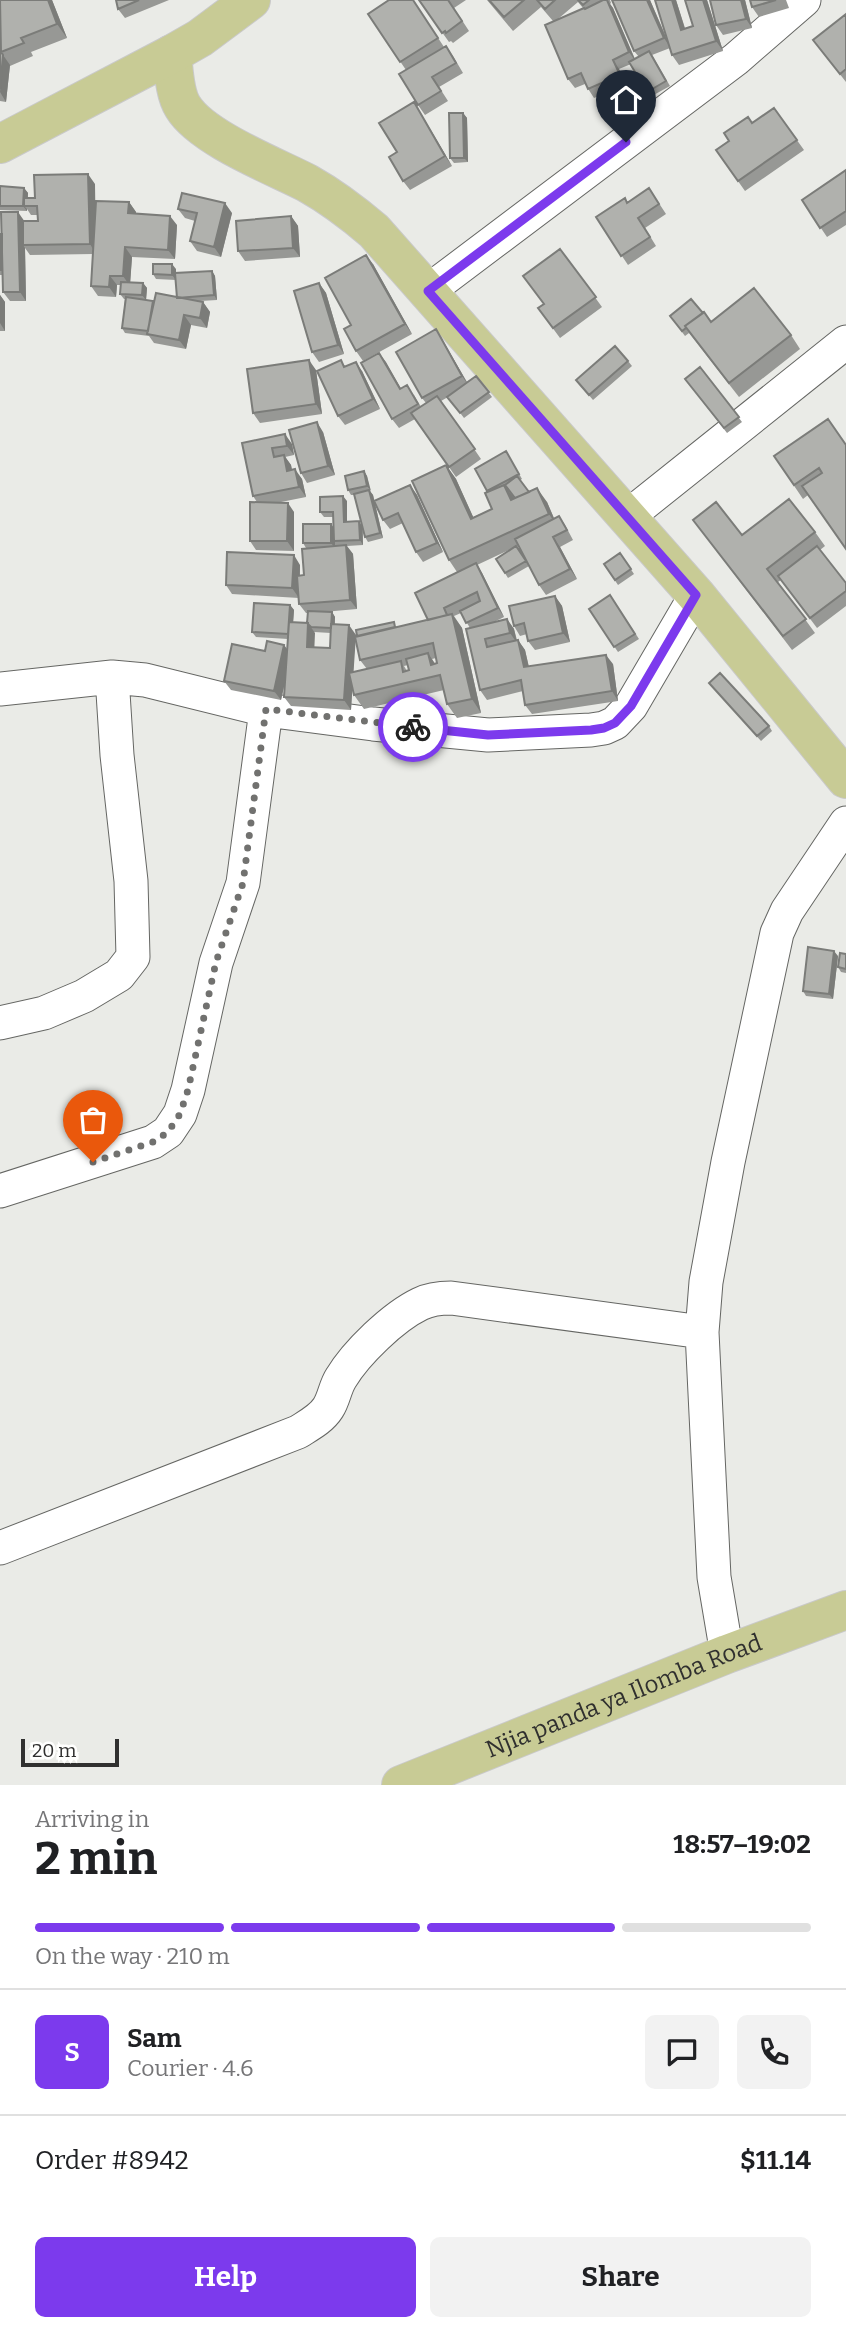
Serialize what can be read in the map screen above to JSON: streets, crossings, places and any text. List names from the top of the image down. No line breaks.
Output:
{"streets":{"main road":["Njia panda ya Ilomba Road"]},"scale_bar":"20 m","page":{"scale":"20 m","heading":["2 min","Arriving in","18:57–19:02"],"panel":["Sam","Courier · 4.6","Order #8942","$11.14"],"bar":"On the way · 210 m","round":"S","buttons":["Help","Share"]}}
